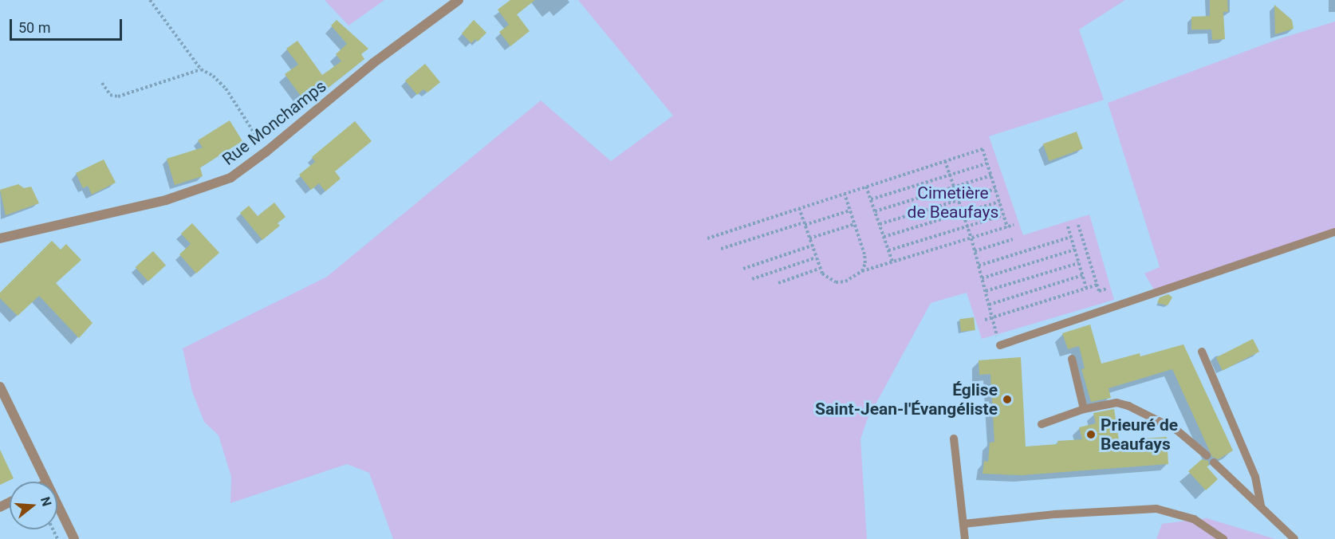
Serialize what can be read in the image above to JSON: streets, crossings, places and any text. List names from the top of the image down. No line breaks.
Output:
{"streets":{"street":["Rue Monchamps"]},"parks":["Cimetière de Beaufays"],"places":["Église Saint-Jean-l'Évangéliste","Prieuré de Beaufays"],"scale_bar":"50 m","north":"right"}
